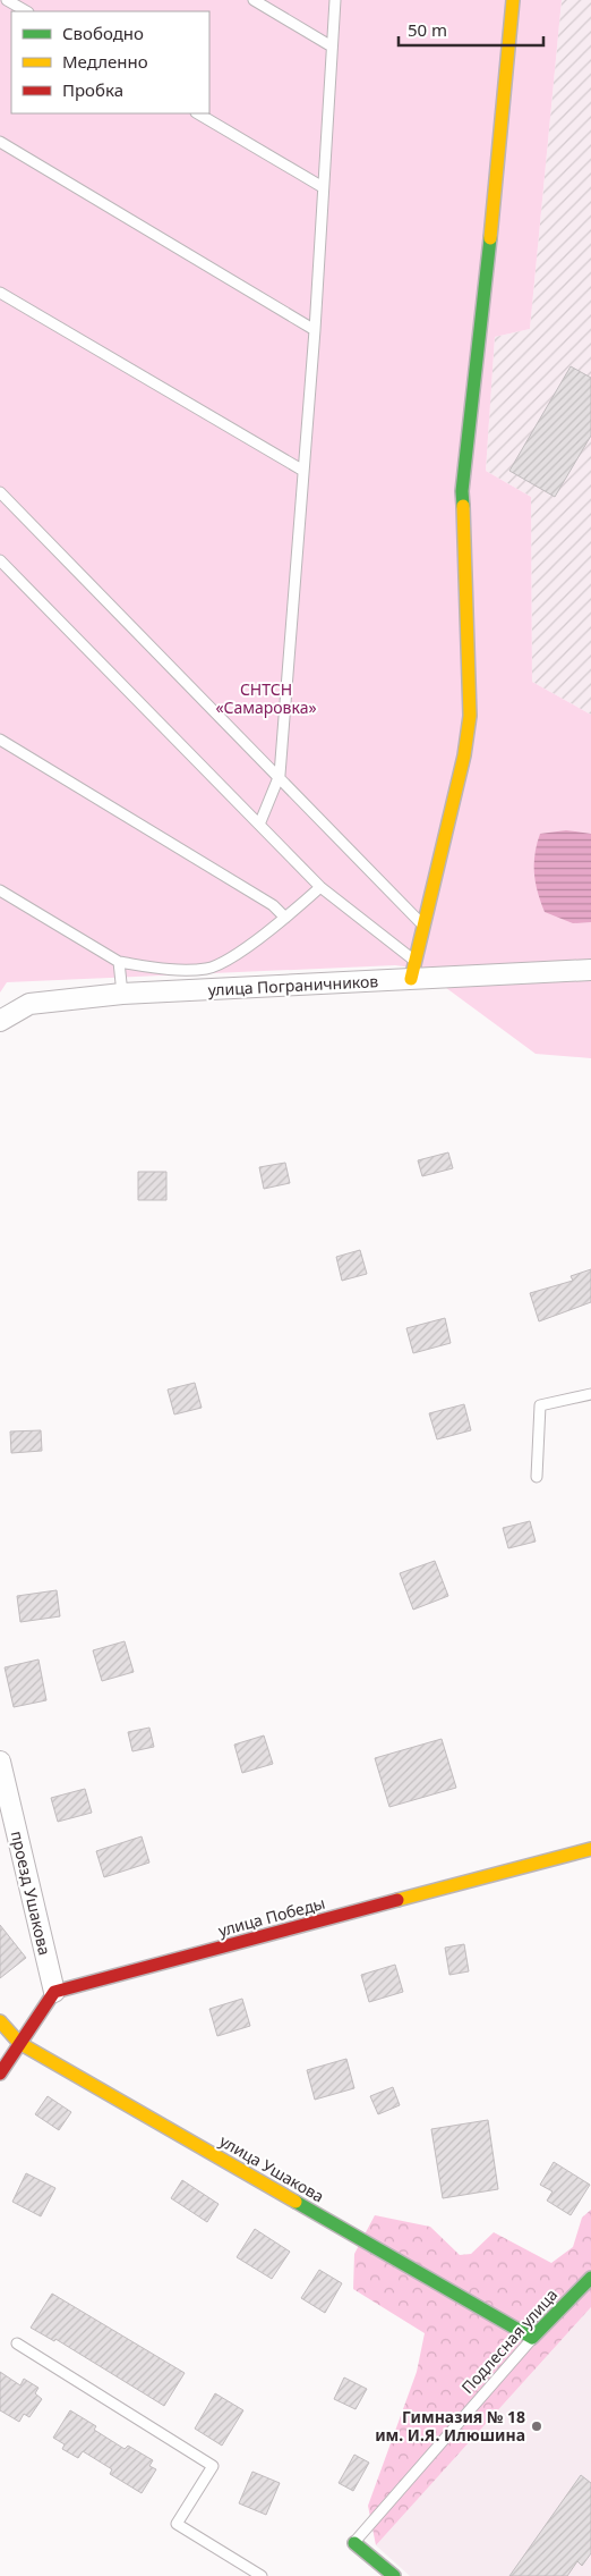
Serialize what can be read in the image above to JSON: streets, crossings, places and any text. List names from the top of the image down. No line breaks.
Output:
{"streets":{"street":["улица Пограничников","проезд Ушакова","улица Победы","улица Ушакова","Подлесная улица"]},"crossings":[["проезд Ушакова","улица Победы"],["улица Ушакова","Подлесная улица"]],"parks":["СНТСН «Самаровка»"],"places":["Гимназия № 18 им. И.Я. Илюшина"],"legend":["Свободно","Медленно","Пробка"],"scale_bar":"50 m"}
